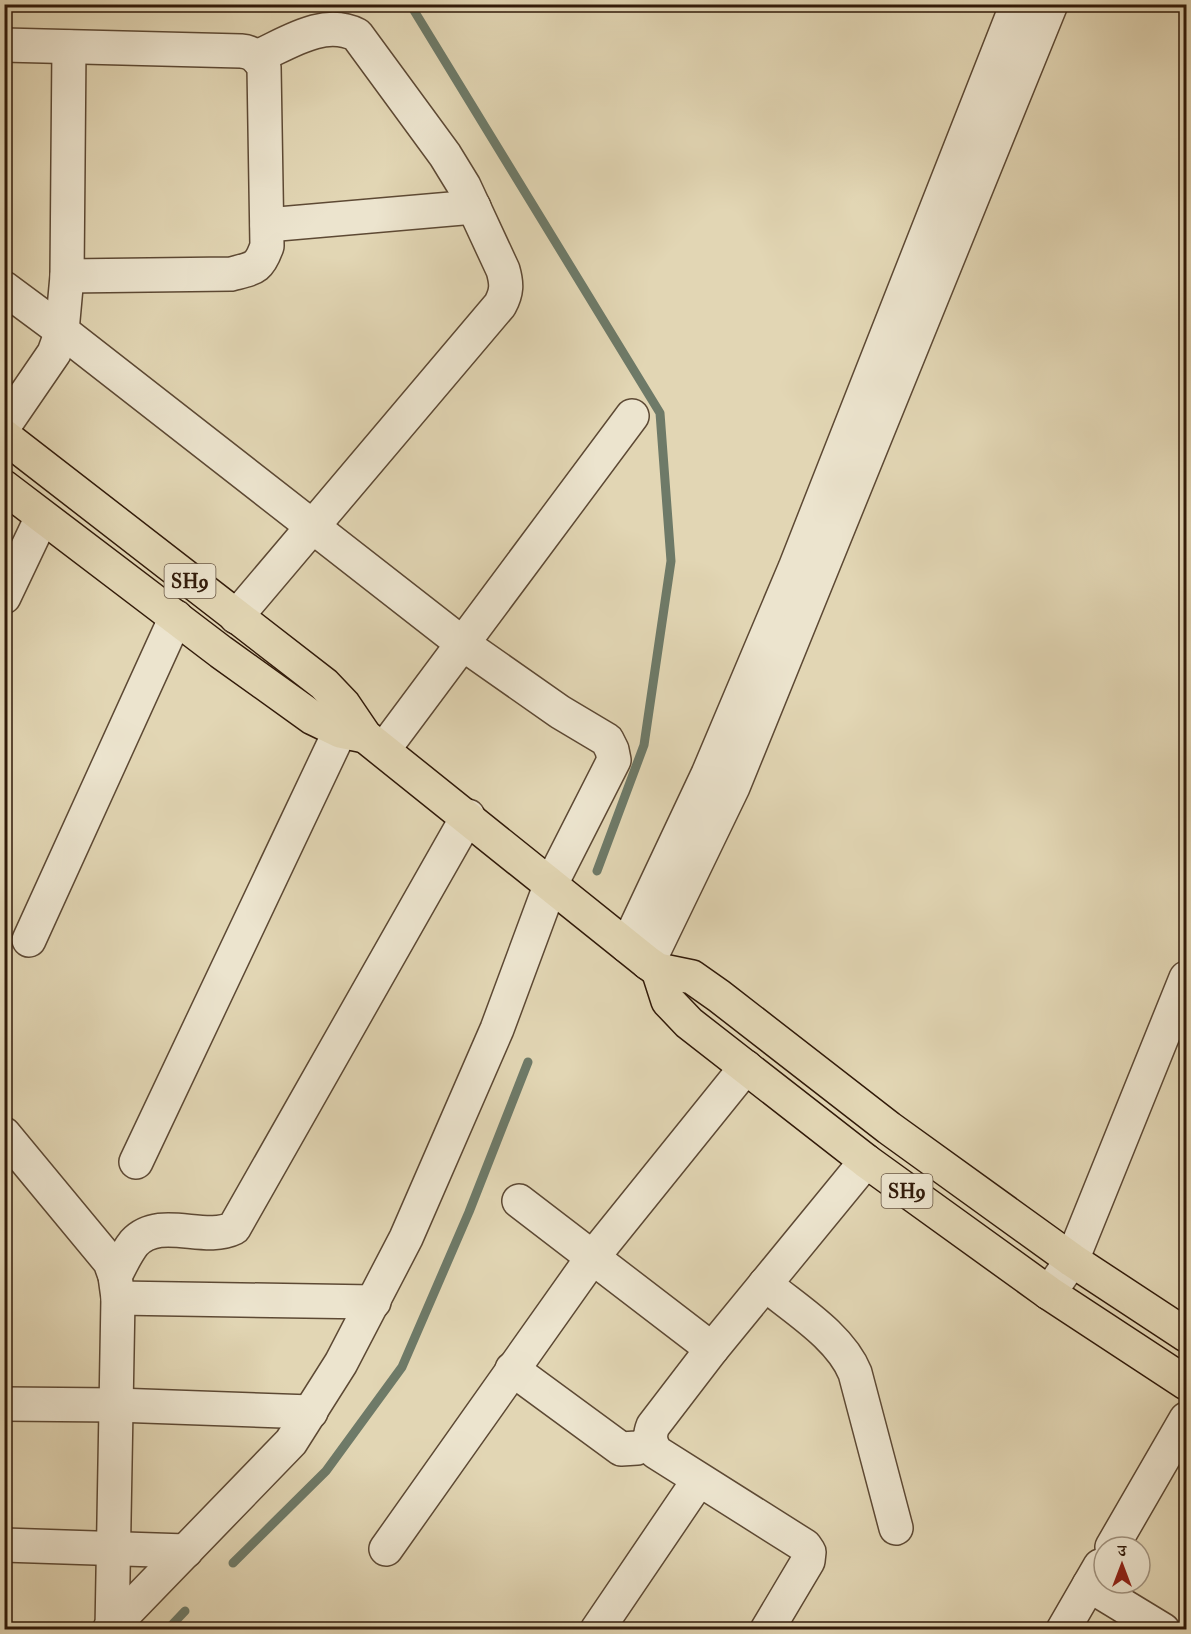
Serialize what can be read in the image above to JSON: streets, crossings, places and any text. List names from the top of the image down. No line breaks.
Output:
{"streets":{"main road":["SH9"]},"north":"top"}
